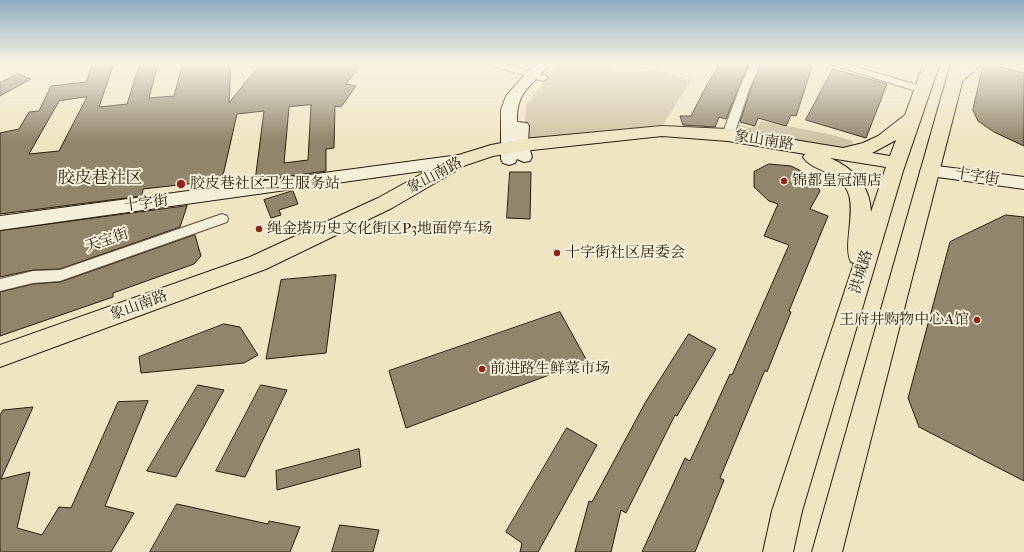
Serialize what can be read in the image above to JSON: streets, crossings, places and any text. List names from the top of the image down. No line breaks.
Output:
{"streets":{"main road":["象山南路","洪城路"],"street":["十字街","天宝街"]},"crossings":[["象山南路","十字街"],["象山南路","洪城路"]],"districts":["胶皮巷社区"],"places":["锦都皇冠酒店","胶皮巷社区卫生服务站","绳金塔历史文化街区P3地面停车场","十字街社区居委会","王府井购物中心A馆","前进路生鲜菜市场"]}
